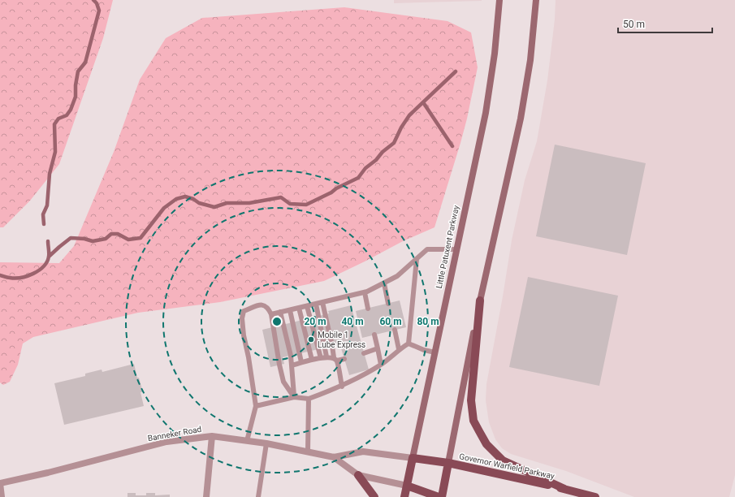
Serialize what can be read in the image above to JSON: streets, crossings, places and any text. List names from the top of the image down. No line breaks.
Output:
{"streets":{"main road":["Little Patuxent Parkway","Governor Warfield Parkway"],"street":["Banneker Road"]},"crossings":[["Little Patuxent Parkway","Banneker Road"],["Little Patuxent Parkway","Governor Warfield Parkway"],["Banneker Road","Governor Warfield Parkway"]],"places":["Mobile 1 Lube Express"],"scale_bar":"50 m","rings":["20 m","40 m","60 m","80 m"]}
